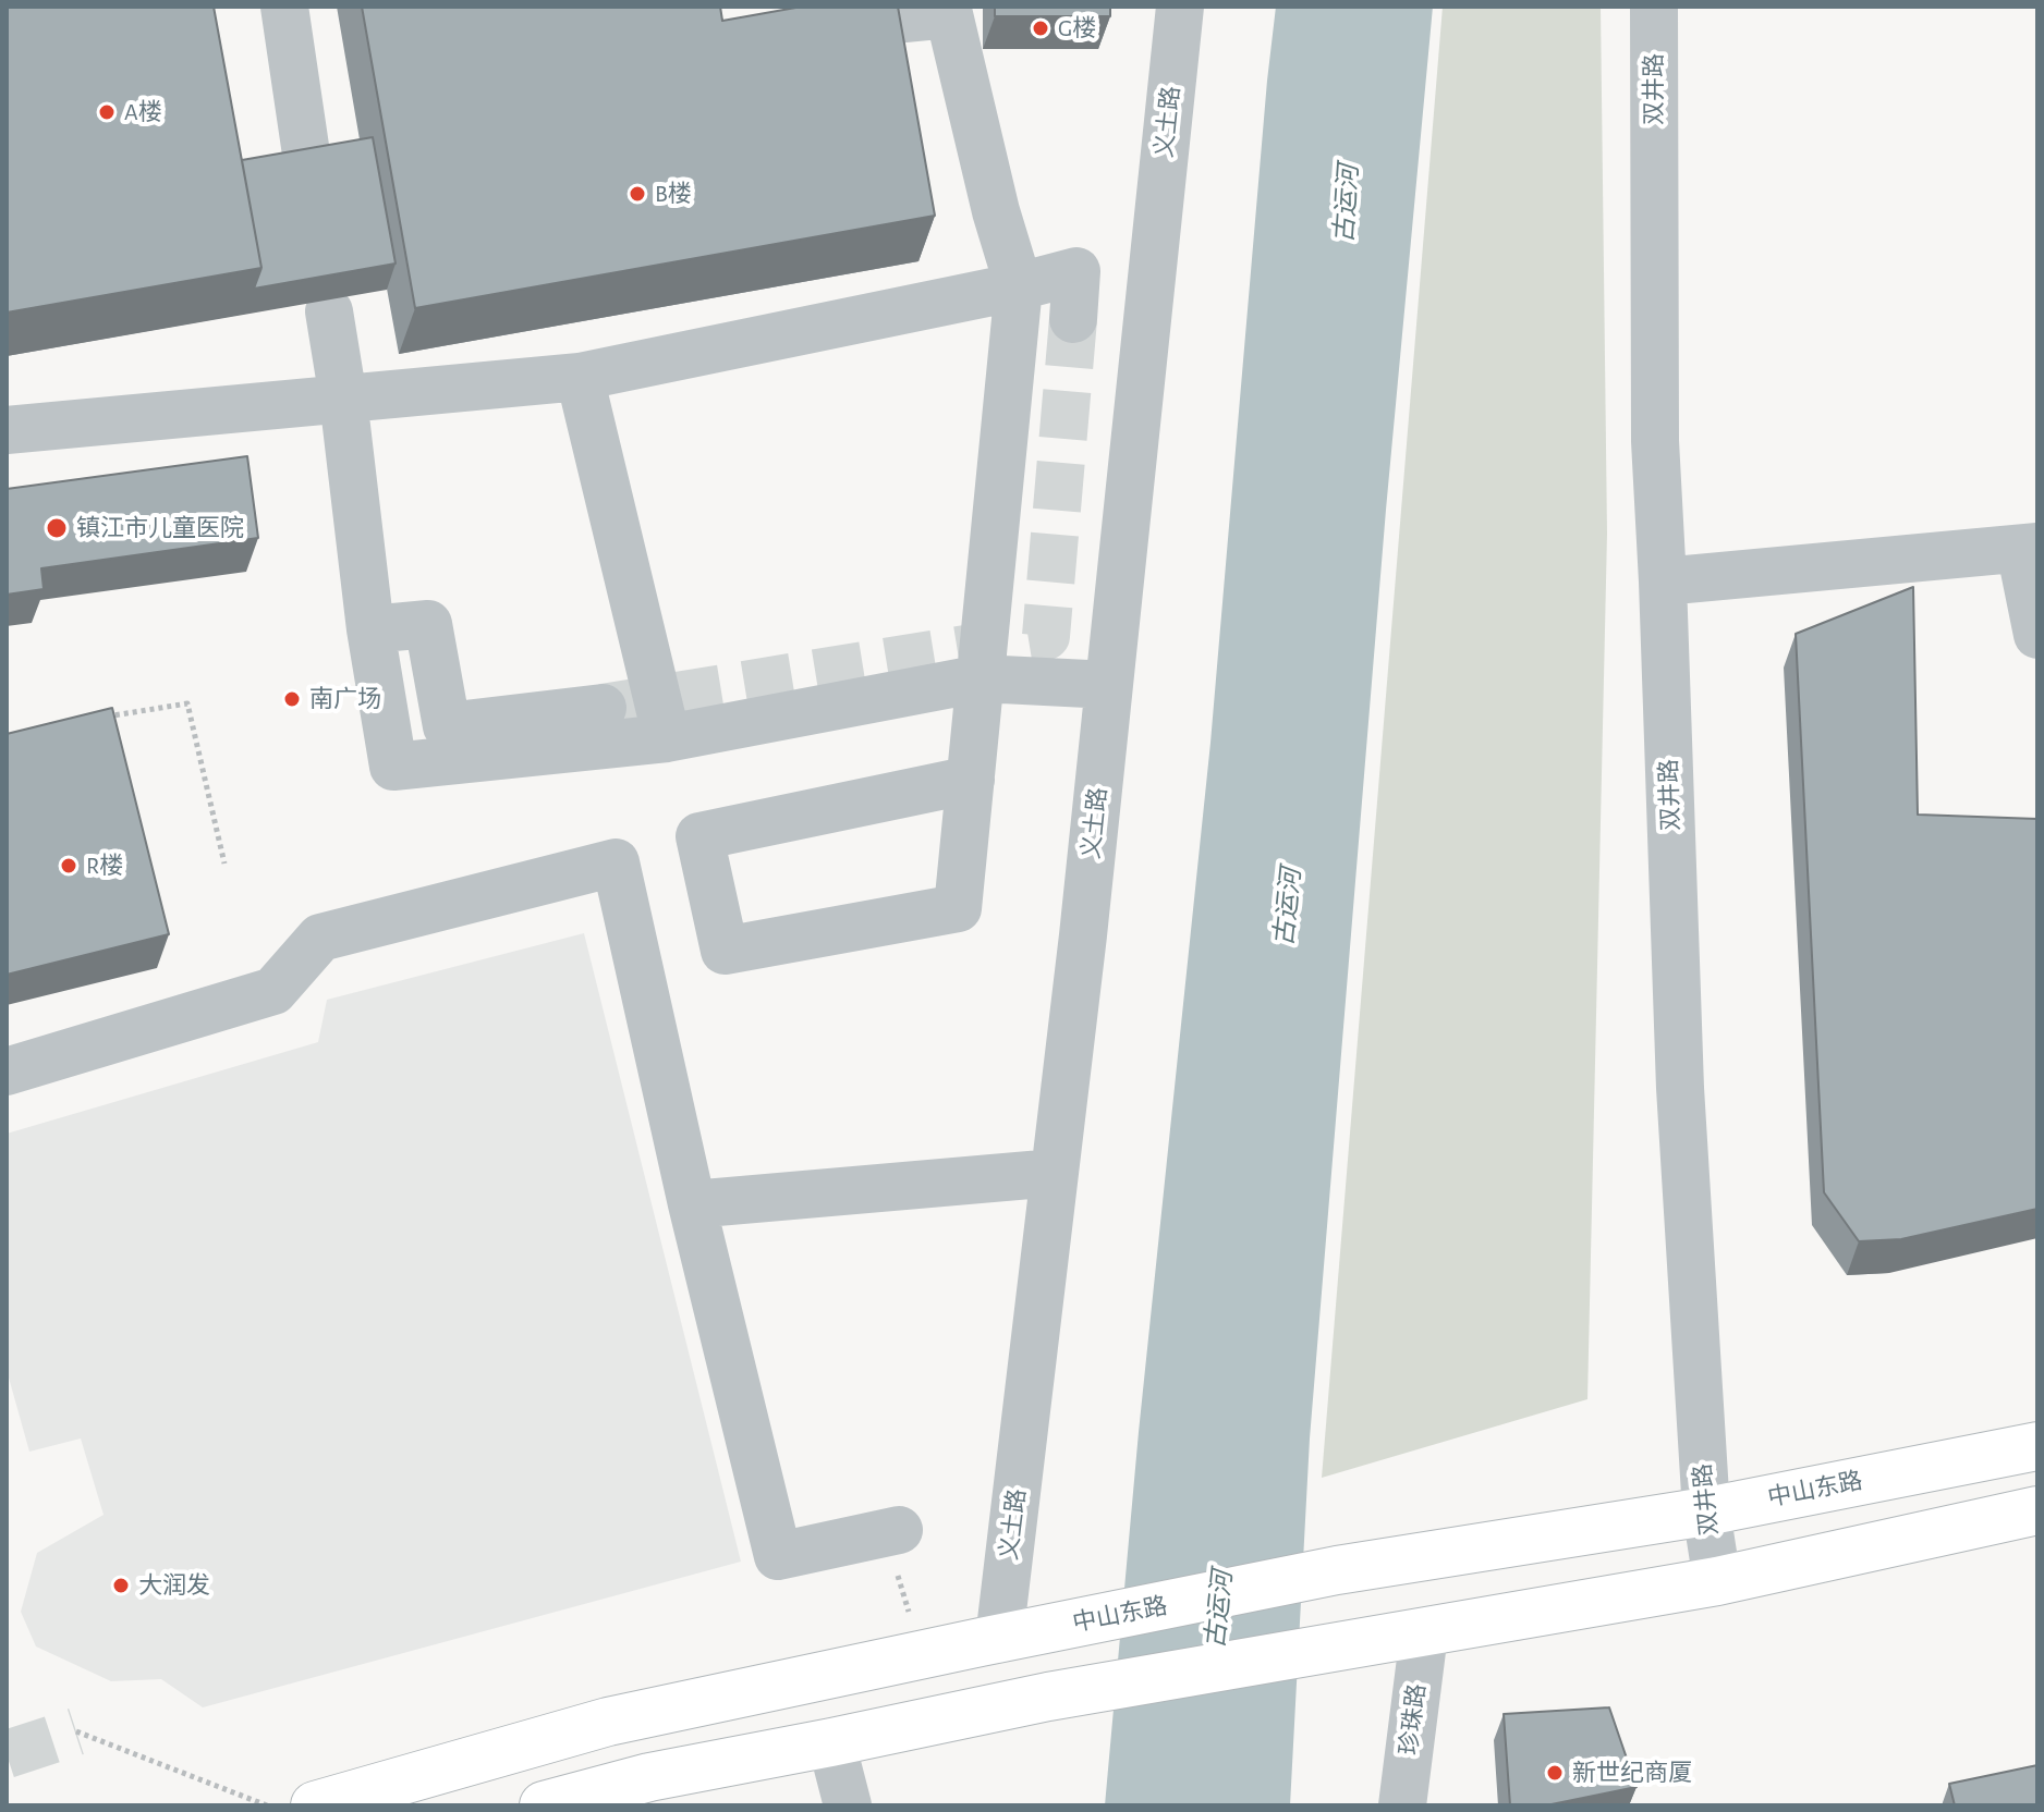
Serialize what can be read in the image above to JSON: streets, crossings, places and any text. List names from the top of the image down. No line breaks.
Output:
{"streets":{"main road":["中山东路"],"street":["双井路","义土路","珍珠路"]},"crossings":[["双井路","中山东路"],["义土路","中山东路"]],"water":["古运河"],"places":["G楼","A楼","B楼","镇江市儿童医院","南广场","R楼","大润发","新世纪商厦"]}
